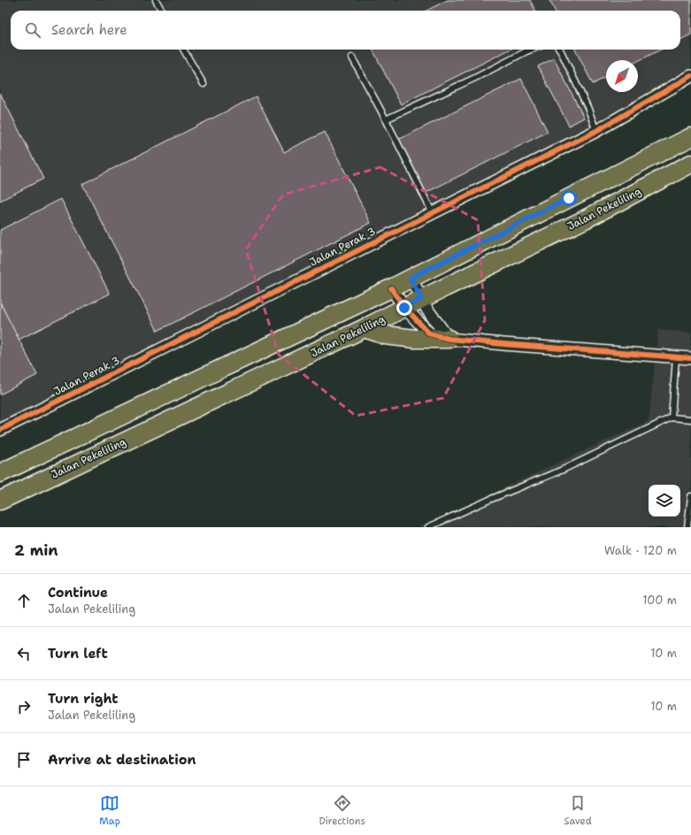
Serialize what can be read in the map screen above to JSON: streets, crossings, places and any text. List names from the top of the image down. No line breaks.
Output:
{"streets":{"main road":["Jalan Pekeliling"],"street":["Jalan Perak 3"]},"north":"bottom left","page":{"search":"Search here","heading":["2 min","Walk · 120 m"],"list":[["Continue","Jalan Pekeliling","100 m"],["Turn left","10 m"],["Turn right","Jalan Pekeliling","10 m"],"Arrive at destination"],"nav":["Map","Directions","Saved"]}}
